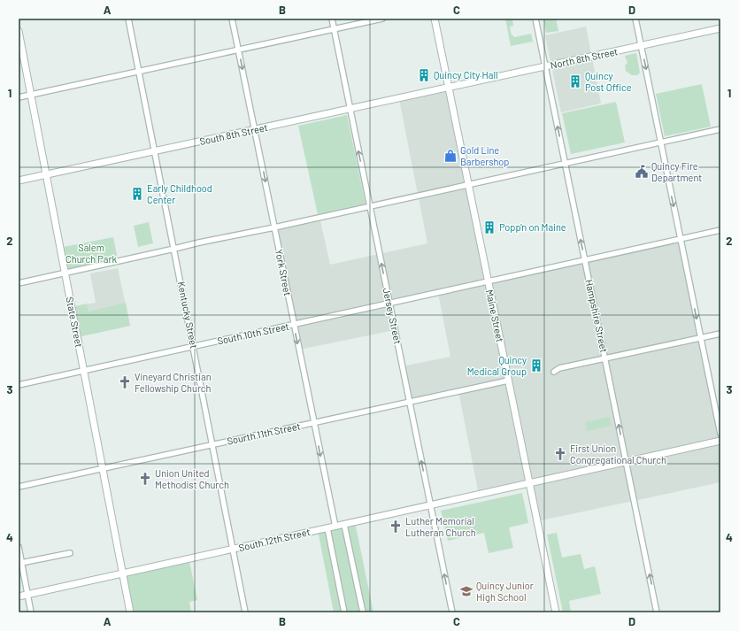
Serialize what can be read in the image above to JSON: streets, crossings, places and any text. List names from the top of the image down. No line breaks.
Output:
{"streets":{"street":["North 8th Street","South 8th Street","York Street","Kentucky Street","Jersey Street","Maine Street","Hampshire Street","State Street","South 10th Street","Sourth 11th Street","South 12th Street"]},"crossings":[["North 8th Street","South 8th Street"],["North 8th Street","Maine Street"],["North 8th Street","Hampshire Street"],["South 8th Street","York Street"],["South 8th Street","Kentucky Street"],["South 8th Street","Jersey Street"],["South 8th Street","Maine Street"],["South 8th Street","State Street"],["York Street","South 10th Street"],["York Street","Sourth 11th Street"],["York Street","South 12th Street"],["Kentucky Street","South 10th Street"],["Kentucky Street","Sourth 11th Street"],["Kentucky Street","South 12th Street"],["Jersey Street","South 10th Street"],["Jersey Street","Sourth 11th Street"],["Jersey Street","South 12th Street"],["Maine Street","South 10th Street"],["Maine Street","Sourth 11th Street"],["Maine Street","South 12th Street"],["Hampshire Street","South 10th Street"],["Hampshire Street","South 12th Street"],["State Street","South 10th Street"],["State Street","Sourth 11th Street"],["State Street","South 12th Street"]],"one_way":["York Street","Jersey Street","Hampshire Street"],"parks":["Salem Church Park"],"places":{"building":["Quincy City Hall","Quincy Post Office","Early Childhood Center","Popp'n on Maine","Quincy Medical Group"],"shop":["Gold Line Barbershop"],"public building":["Quincy Fire Department"],"church":["Vineyard Christian Fellowship Church","First Union Congregational Church","Union United Methodist Church","Luther Memorial Lutheran Church"],"school or university":["Quincy Junior High School"]},"grid":{"columns":["A","B","C","D"],"rows":["1","2","3","4"]}}
